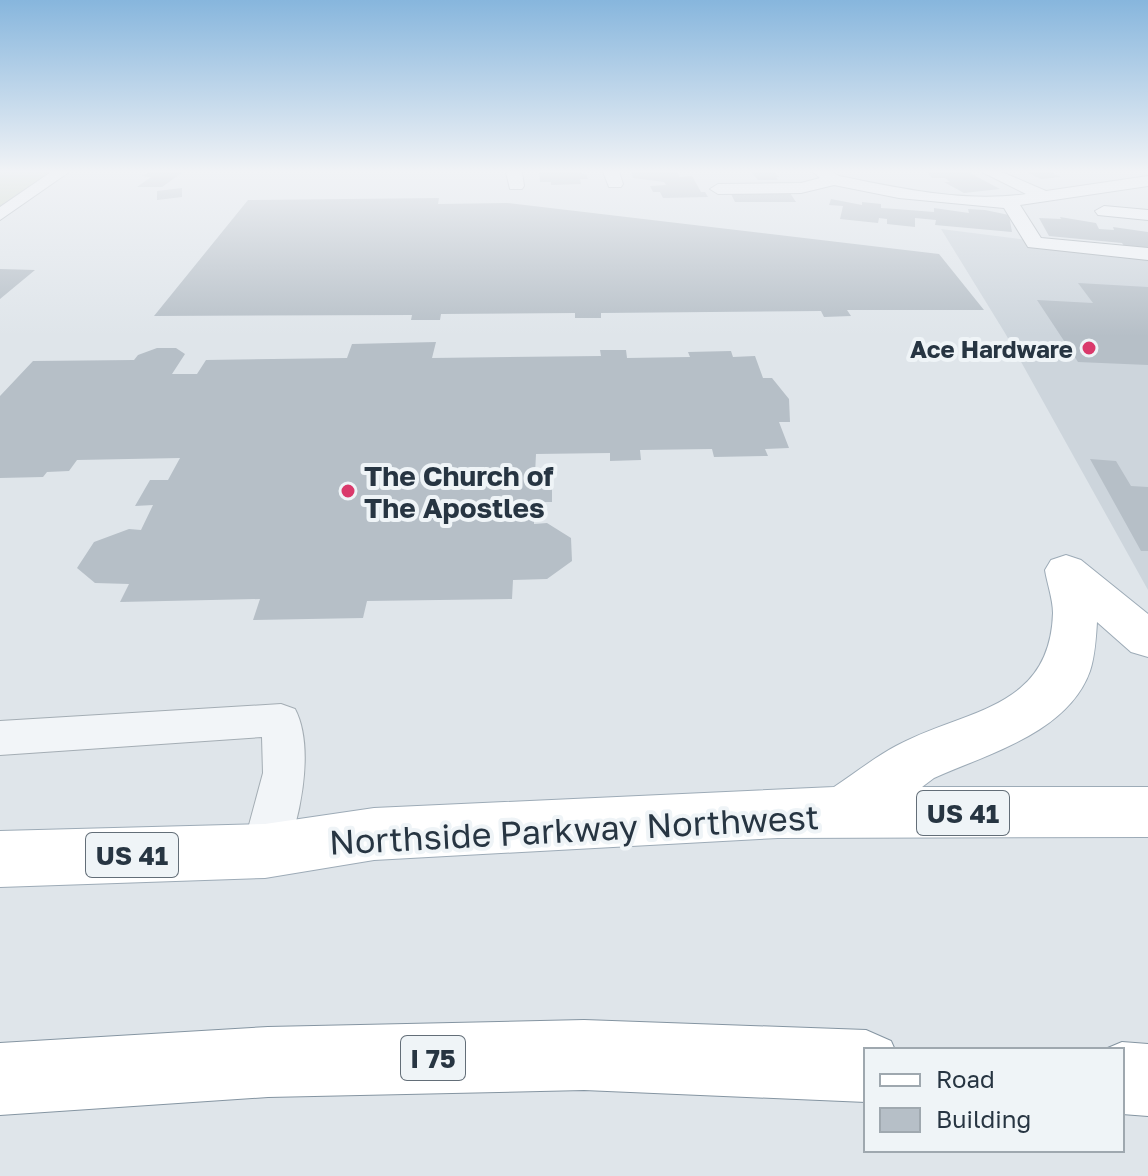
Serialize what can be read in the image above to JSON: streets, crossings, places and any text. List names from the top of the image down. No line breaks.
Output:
{"streets":{"main road":["US 41","Northside Parkway Northwest","I 75"]},"places":["Ace Hardware","The Church of The Apostles"],"legend":["Road","Building"]}
